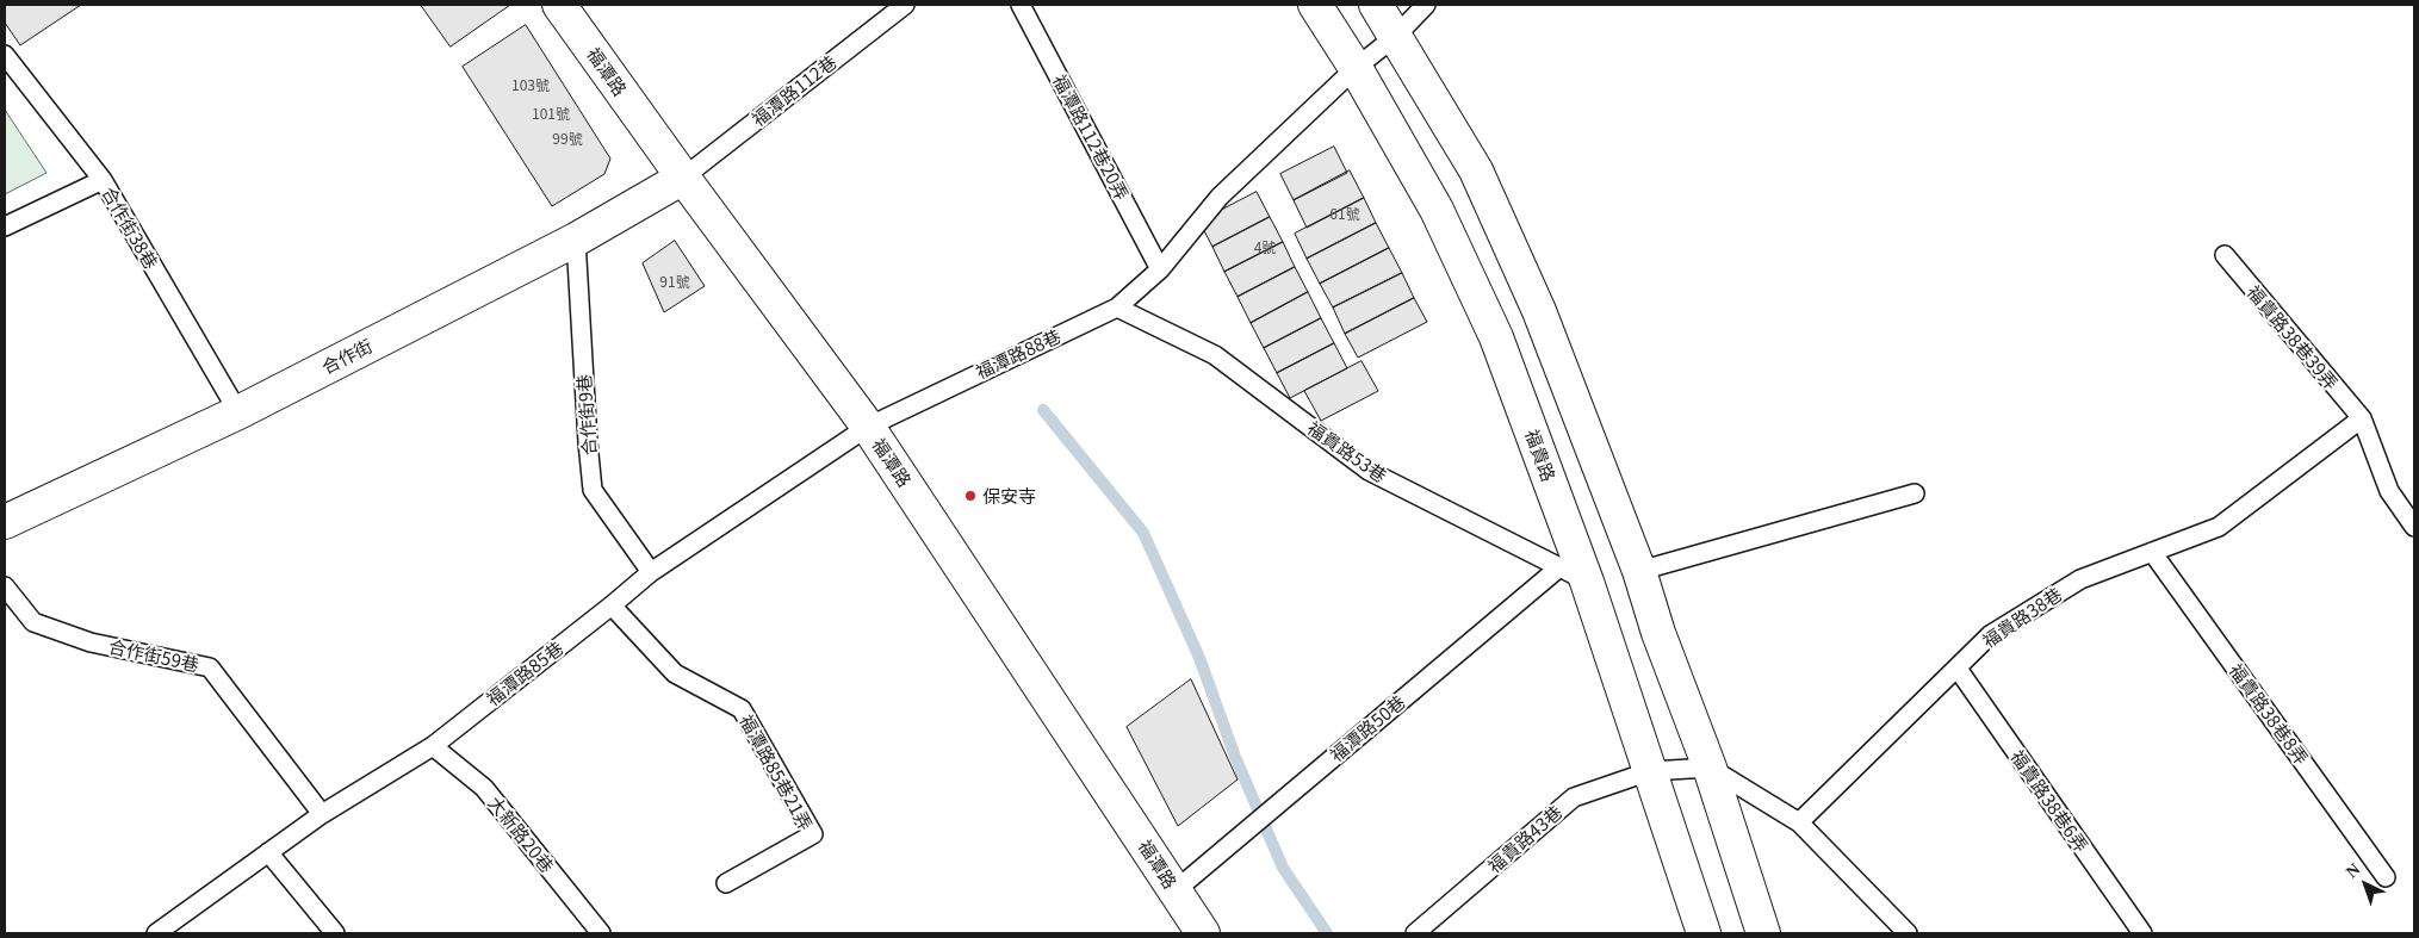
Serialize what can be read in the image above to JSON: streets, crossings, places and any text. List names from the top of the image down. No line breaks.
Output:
{"streets":{"street":["福潭路","合作街","福貴路"],"lane":["福潭路112巷","福潭路112巷20弄","合作街38巷","福貴路38巷39弄","福潭路88巷","合作街9巷","福貴路53巷","福貴路38巷","合作街59巷","福潭路85巷","福貴路38巷8弄","福潭路50巷","福潭路85巷21弄","福貴路38巷6弄","大新路20巷","福貴路43巷"]},"crossings":[["福潭路","福潭路112巷"],["福潭路","福潭路88巷"],["福潭路","合作街"],["福潭路","福潭路85巷"],["福潭路","福潭路50巷"],["福潭路112巷","合作街"],["福潭路112巷20弄","福潭路88巷"],["合作街38巷","合作街"],["福貴路38巷39弄","福貴路38巷"],["福潭路88巷","福貴路53巷"],["福潭路88巷","福貴路"],["福潭路88巷","福潭路85巷"],["合作街","合作街9巷"],["合作街9巷","福潭路85巷"],["福貴路53巷","福貴路"],["福貴路53巷","福潭路50巷"],["福貴路","福潭路50巷"],["福貴路","福貴路43巷"],["福貴路38巷","福貴路38巷8弄"],["福貴路38巷","福貴路38巷6弄"],["合作街59巷","福潭路85巷"],["福潭路85巷","福潭路85巷21弄"],["福潭路85巷","大新路20巷"]],"places":["保安寺"],"house_numbers":["103號","101號","99號","61號","4號","91號"],"north":"top left"}
